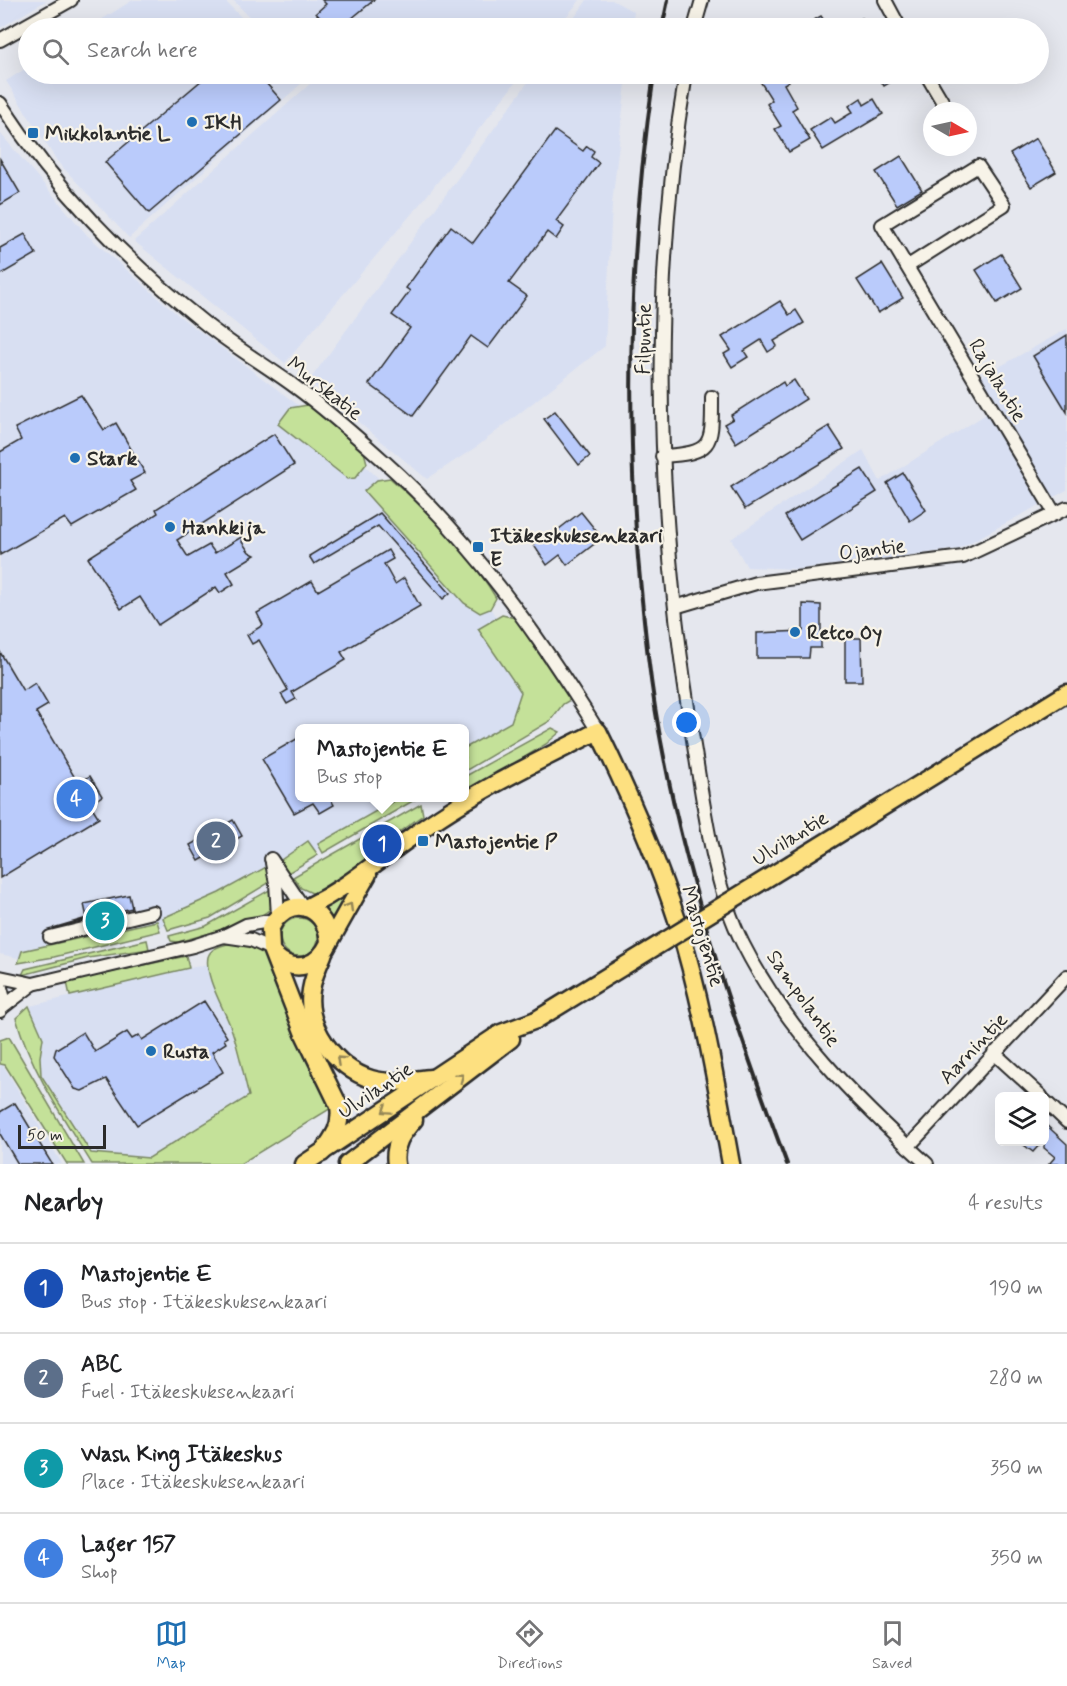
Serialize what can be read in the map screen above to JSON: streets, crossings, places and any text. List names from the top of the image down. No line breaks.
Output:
{"streets":{"main road":["Ulvilantie","Mastojentie"],"street":["Filpuntie","Rajalantie","Murskatie","Ojantie","Sampolantie","Aarnintie"]},"crossings":[["Filpuntie","Ojantie"],["Filpuntie","Sampolantie"],["Rajalantie","Ojantie"],["Murskatie","Mastojentie"],["Ojantie","Sampolantie"],["Sampolantie","Aarnintie"]],"places":{"other":["IKH","Stark","Hankkija","Retco Oy","Rusta"],"transit":["Mikkolantie L","Itäkeskuksenkaari E","Mastojentie P"]},"scale_bar":"50 m","north":"right","page":{"search":"Search here","popup":["Mastojentie E","Bus stop"],"pins":["4","2","1","3"],"scale":"50 m","heading":["Nearby","4 results"],"list":[{"mark":"1","name":"Mastojentie E","note":"Bus stop · Itäkeskuksenkaari","value":"190 m"},{"mark":"2","name":"ABC","note":"Fuel · Itäkeskuksenkaari","value":"280 m"},{"mark":"3","name":"Wash King Itäkeskus","note":"Place · Itäkeskuksenkaari","value":"350 m"},{"mark":"4","name":"Lager 157","note":"Shop","value":"350 m"}],"nav":["Map","Directions","Saved"]}}
